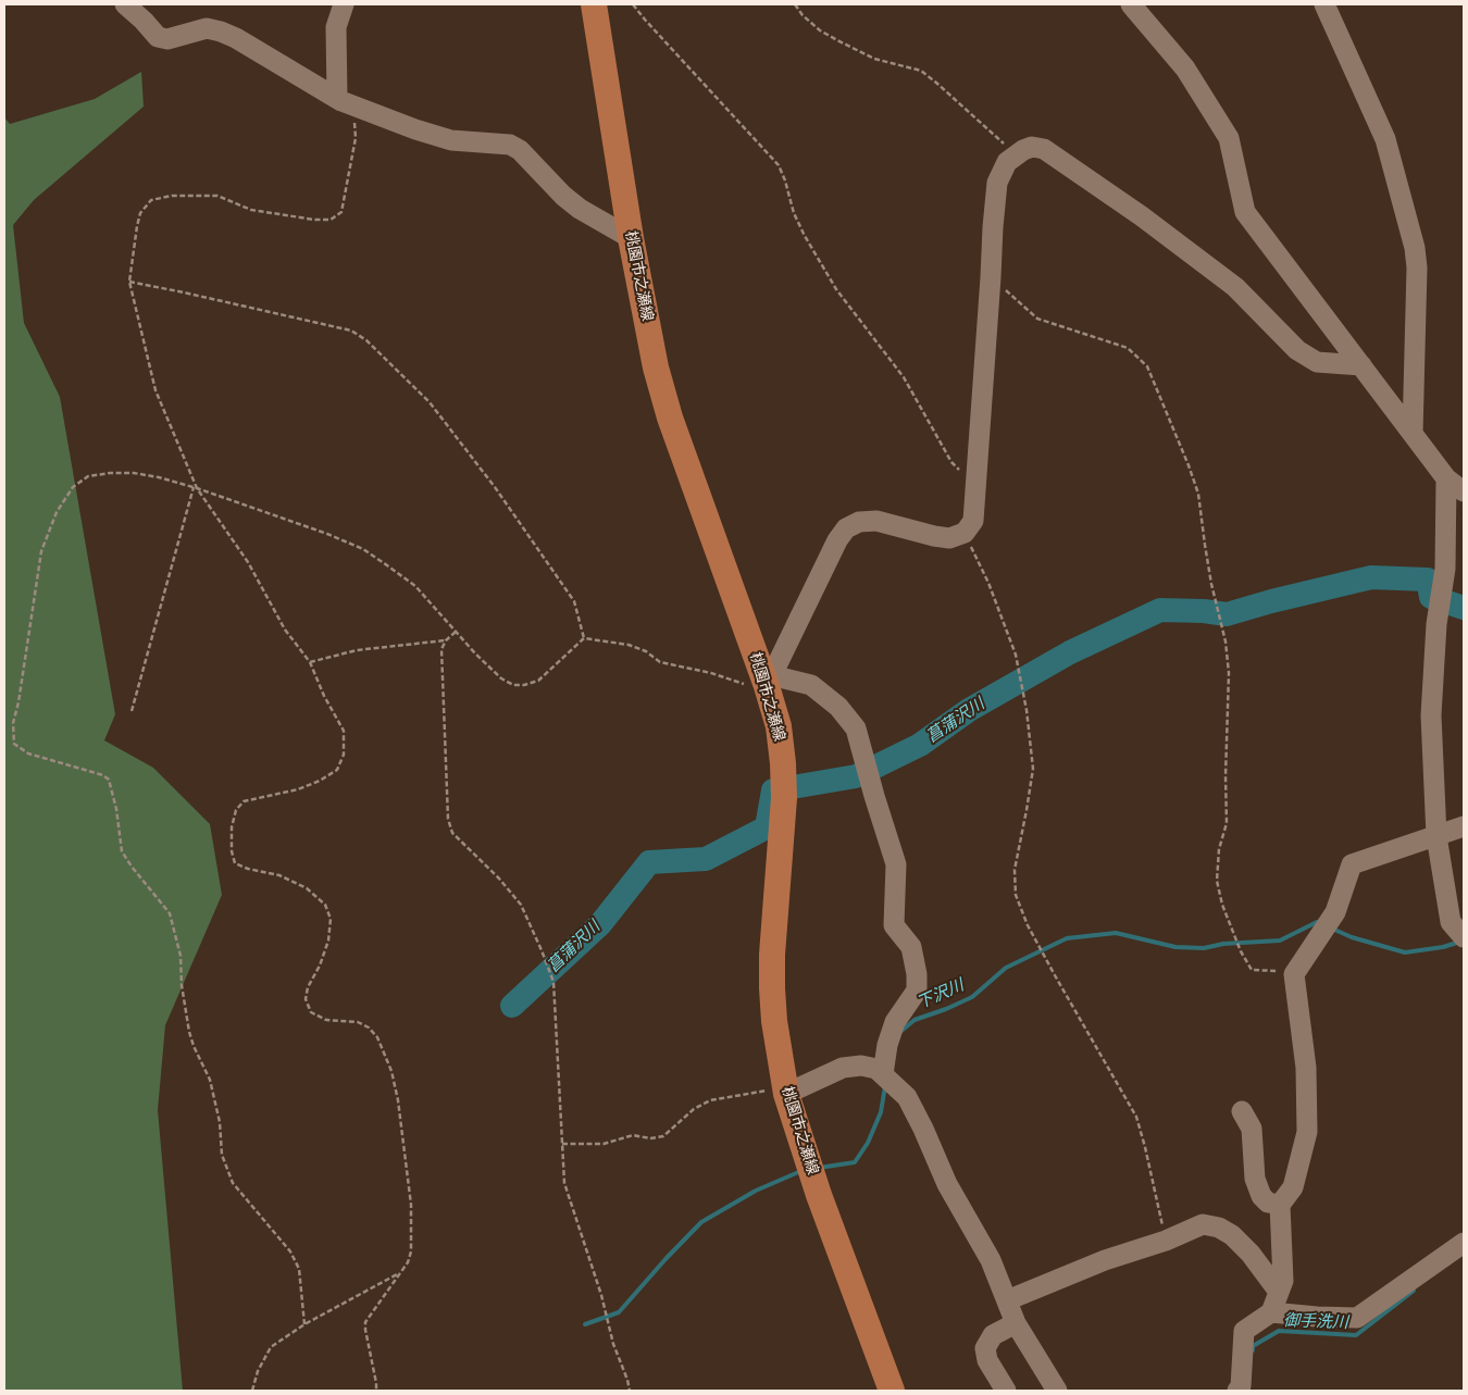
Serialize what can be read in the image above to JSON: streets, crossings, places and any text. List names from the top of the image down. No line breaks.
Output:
{"streets":{"main road":["桃園市之瀬線"]},"water":["菖蒲沢川","下沢川","御手洗川"]}
